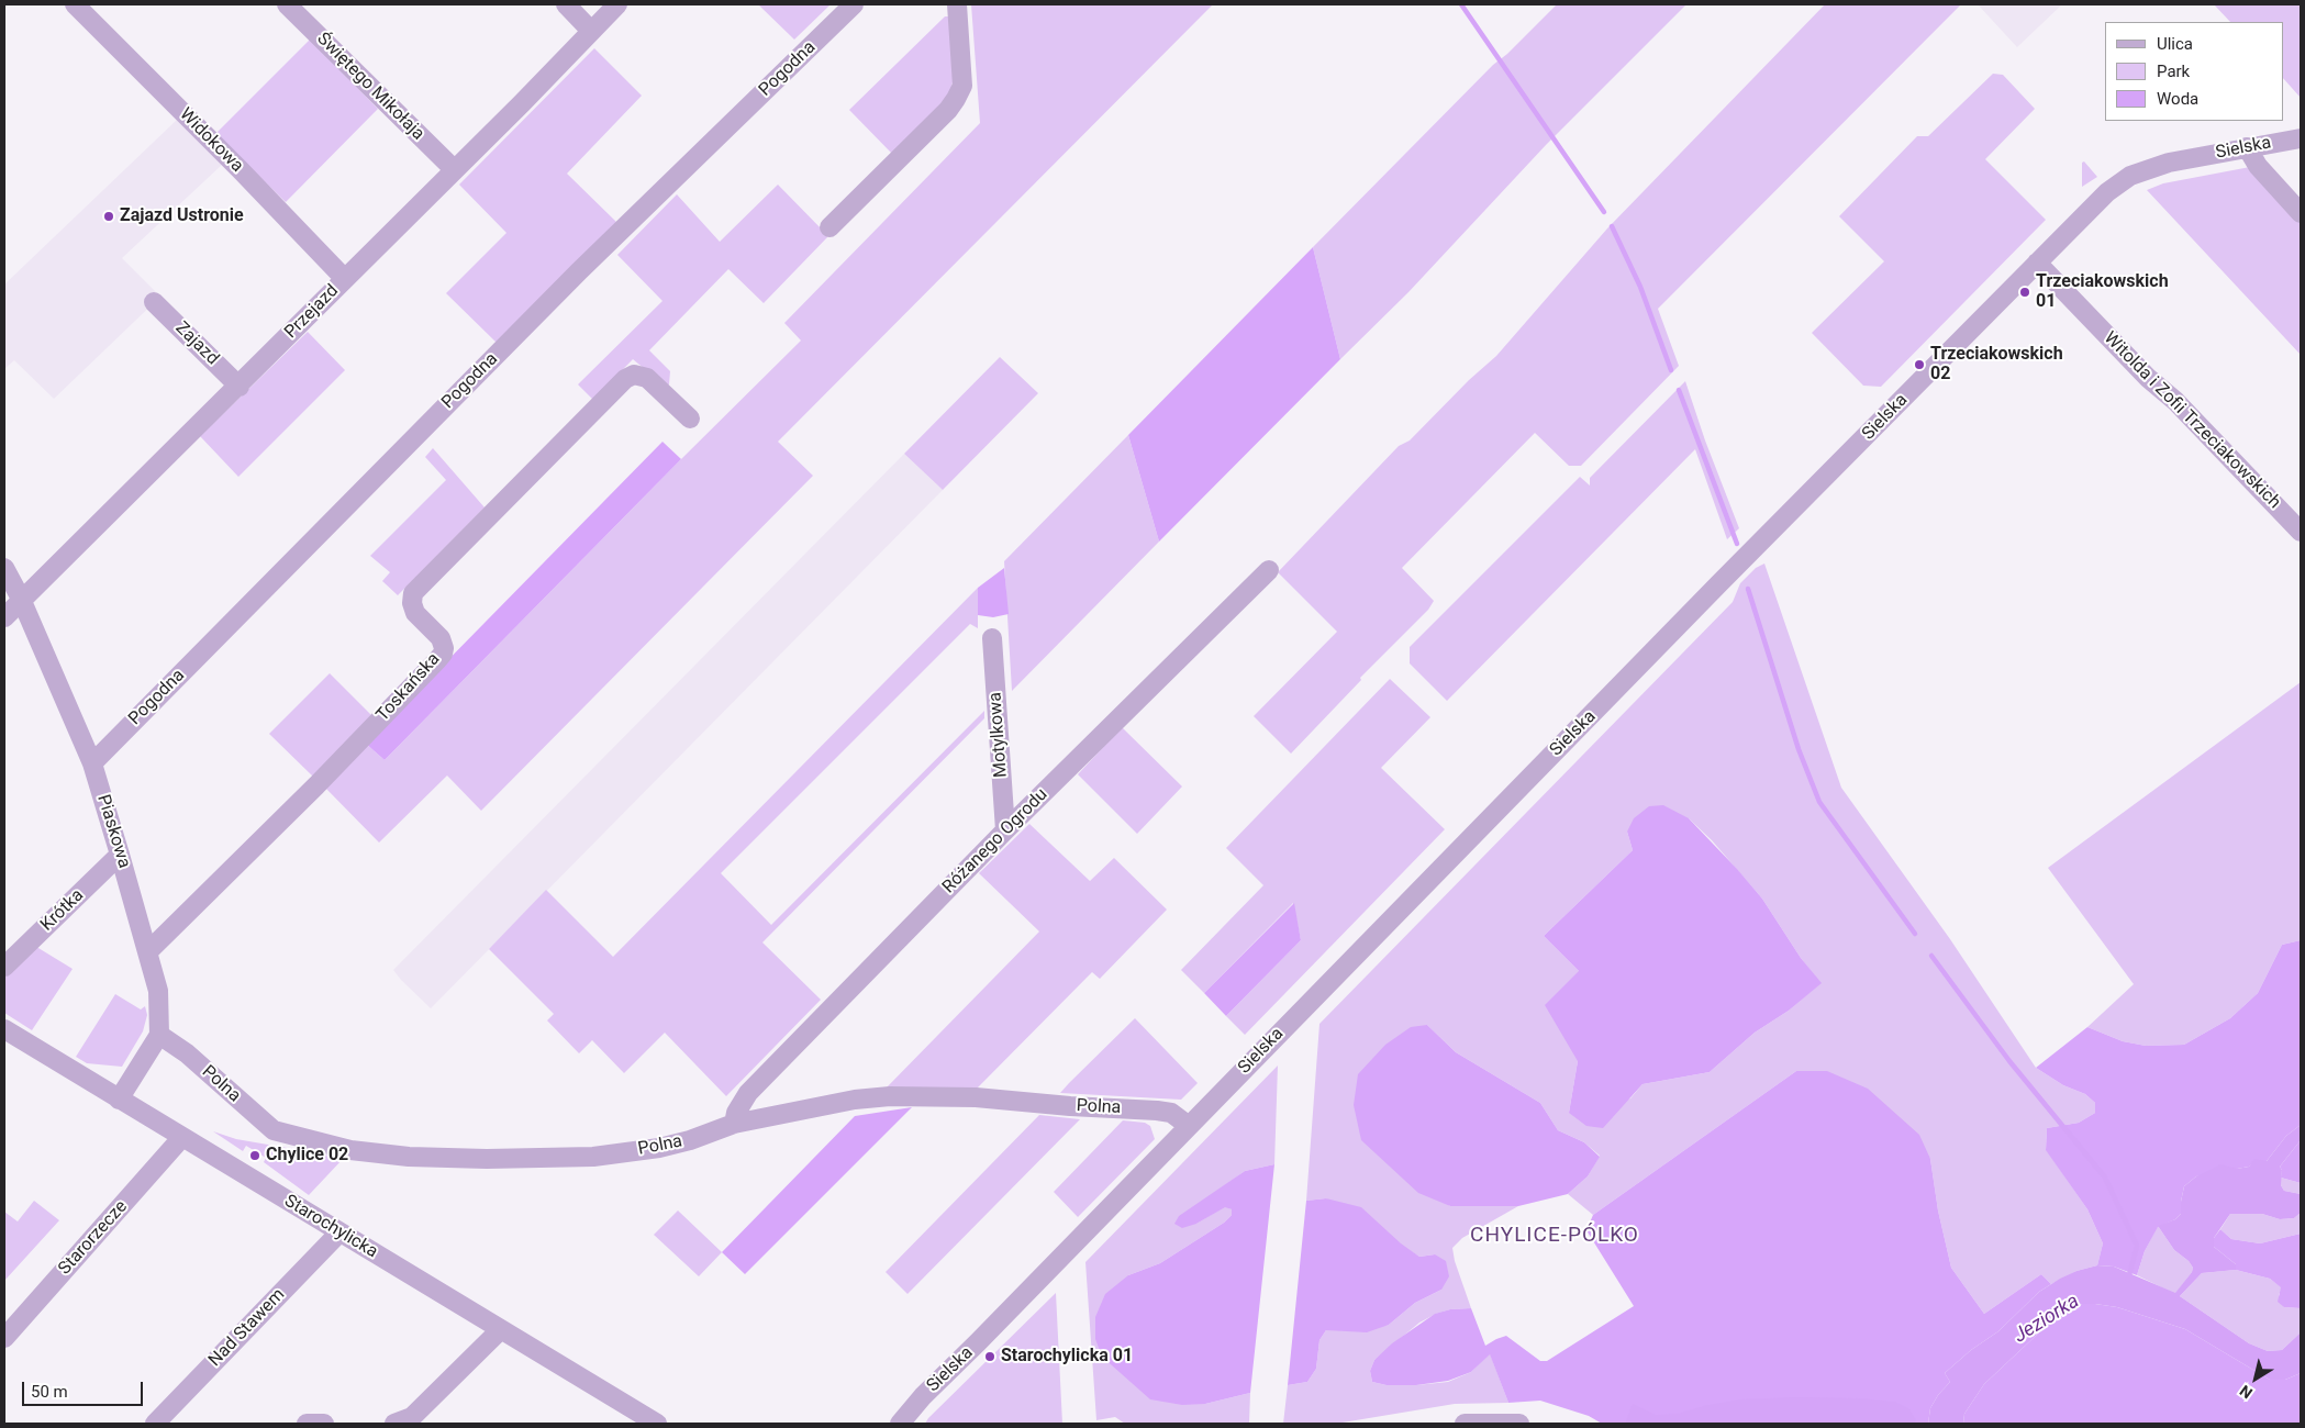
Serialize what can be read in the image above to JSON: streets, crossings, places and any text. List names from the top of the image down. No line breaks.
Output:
{"streets":{"street":["Pogodna","Świętego Mikołaja","Widokowa","Sielska","Przejazd","Zajazd","Witolda i Zofii Trzeciakowskich","Toskańska","Motylkowa","Piaskowa","Różanego Ogrodu","Krótka","Polna","Starochylicka","Starorzecze","Nad Stawem"]},"crossings":[["Pogodna","Piaskowa"],["Świętego Mikołaja","Przejazd"],["Widokowa","Przejazd"],["Sielska","Witolda i Zofii Trzeciakowskich"],["Sielska","Polna"],["Przejazd","Zajazd"],["Przejazd","Piaskowa"],["Toskańska","Piaskowa"],["Motylkowa","Różanego Ogrodu"],["Piaskowa","Krótka"],["Piaskowa","Polna"],["Różanego Ogrodu","Polna"],["Starochylicka","Starorzecze"],["Starochylicka","Nad Stawem"]],"districts":["CHYLICE-PÓLKO"],"water":["Jeziorka"],"places":["Zajazd Ustronie","Trzeciakowskich 01","Trzeciakowskich 02","Chylice 02","Starochylicka 01"],"legend":["Ulica","Park","Woda"],"scale_bar":"50 m","north":"bottom left"}
